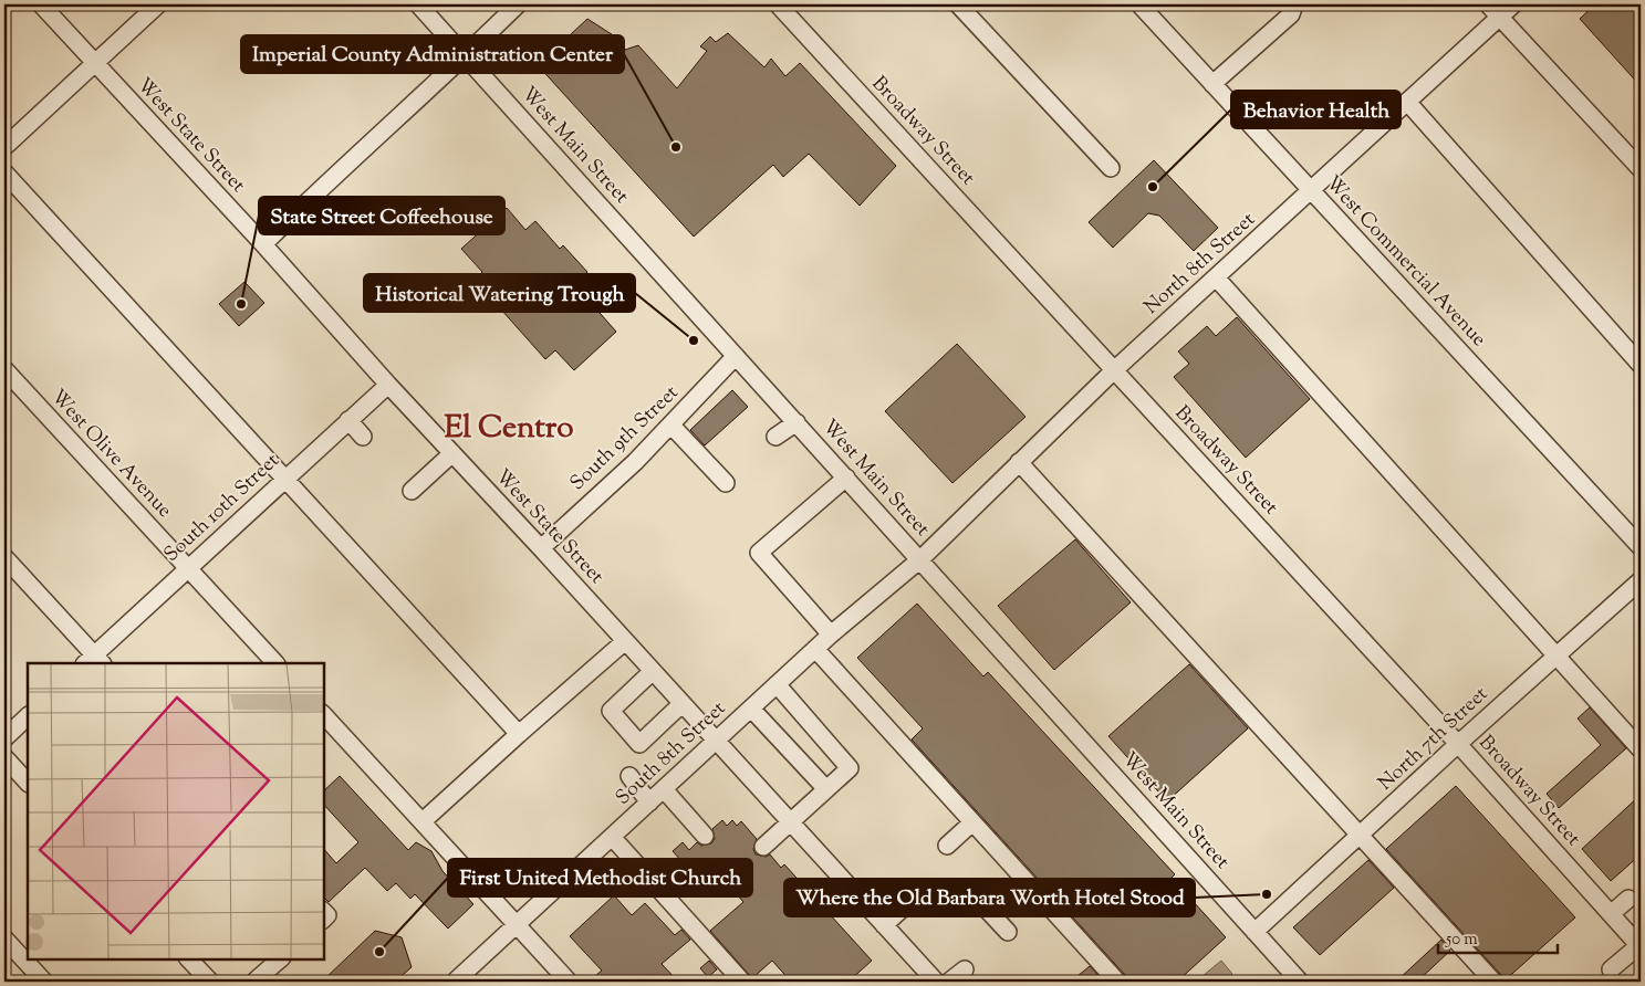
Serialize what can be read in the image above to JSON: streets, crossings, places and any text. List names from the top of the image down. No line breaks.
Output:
{"streets":{"street":["Broadway Street","West State Street","West Main Street","West Commercial Avenue","North 8th Street","South 9th Street","West Olive Avenue","South 10th Street","North 7th Street","South 8th Street"]},"crossings":[["Broadway Street","North 8th Street"],["Broadway Street","North 7th Street"],["West State Street","South 9th Street"],["West State Street","South 10th Street"],["West State Street","South 8th Street"],["West Main Street","North 8th Street"],["West Main Street","South 9th Street"],["West Main Street","North 7th Street"],["West Main Street","South 8th Street"],["West Commercial Avenue","North 8th Street"],["North 8th Street","South 8th Street"],["West Olive Avenue","South 10th Street"]],"districts":["El Centro"],"places":["Imperial County Administration Center","Behavior Health","State Street Coffeehouse","Historical Watering Trough","Where the Old Barbara Worth Hotel Stood","First United Methodist Church"],"scale_bar":"50 m"}
